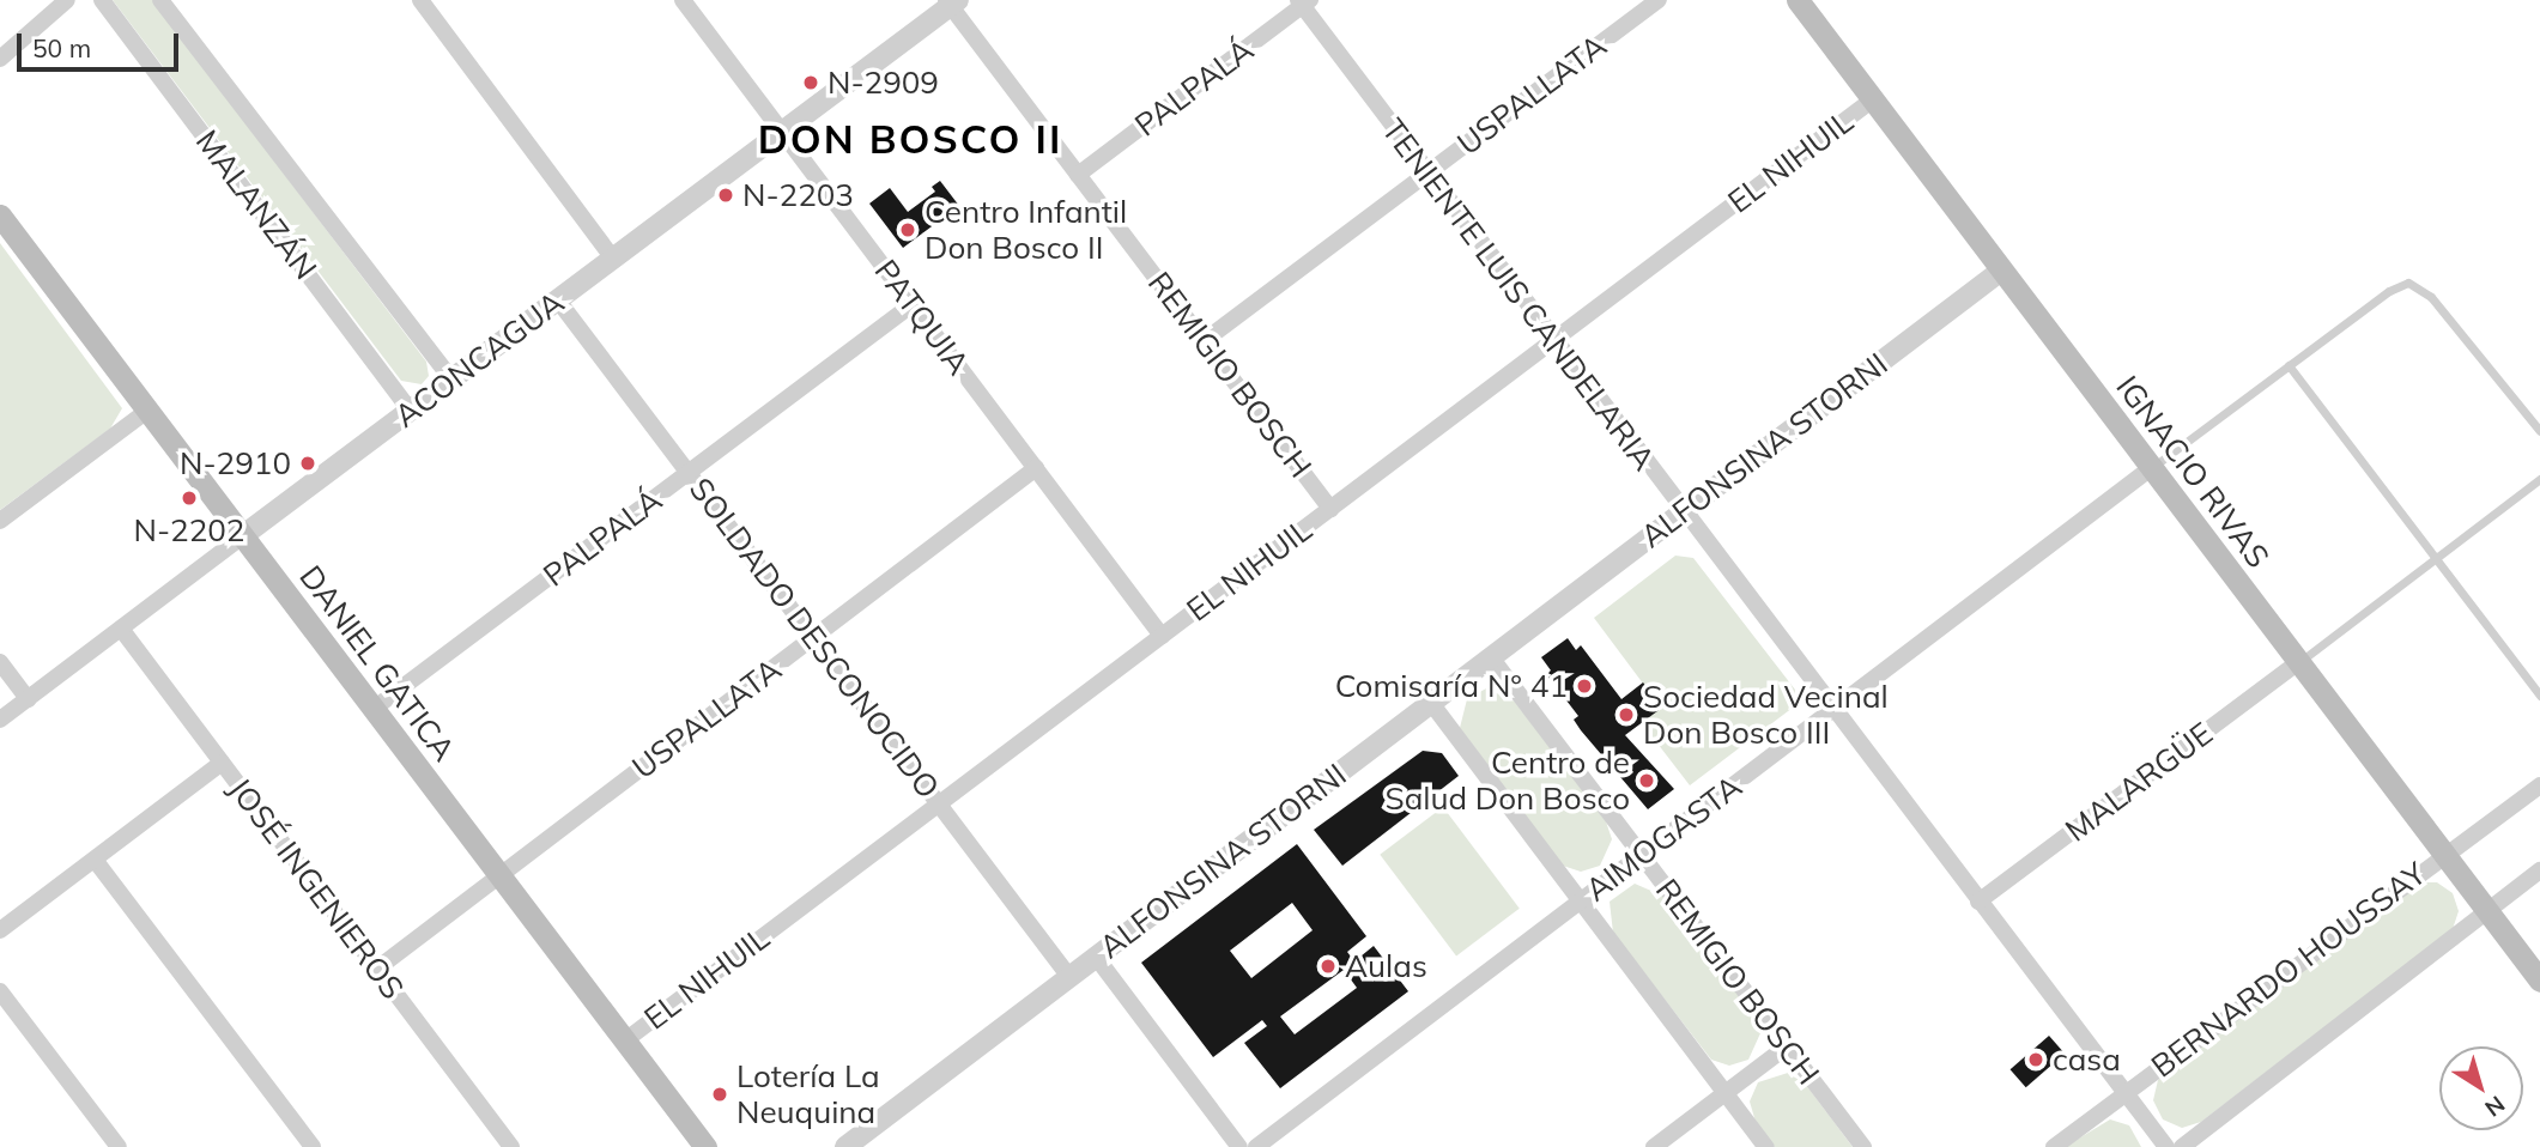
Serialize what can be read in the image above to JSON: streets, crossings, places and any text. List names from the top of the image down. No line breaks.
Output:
{"streets":{"main road":["IGNACIO RIVAS","DANIEL GATICA"],"street":["PALPALÁ","USPALLATA","EL NIHUIL","MALANZÁN","TENIENTE LUIS CANDELARIA","PATQUIA","ACONCAGUA","REMIGIO BOSCH","ALFONSINA STORNI","SOLDADO DESCONOCIDO","MALARGÜE","AIMOGASTA","JOSÉ INGENIEROS","BERNARDO HOUSSAY"]},"crossings":[["PALPALÁ","TENIENTE LUIS CANDELARIA"],["PALPALÁ","PATQUIA"],["PALPALÁ","REMIGIO BOSCH"],["PALPALÁ","SOLDADO DESCONOCIDO"],["PALPALÁ","DANIEL GATICA"],["USPALLATA","TENIENTE LUIS CANDELARIA"],["USPALLATA","PATQUIA"],["USPALLATA","REMIGIO BOSCH"],["USPALLATA","SOLDADO DESCONOCIDO"],["USPALLATA","DANIEL GATICA"],["USPALLATA","JOSÉ INGENIEROS"],["EL NIHUIL","TENIENTE LUIS CANDELARIA"],["EL NIHUIL","PATQUIA"],["EL NIHUIL","REMIGIO BOSCH"],["EL NIHUIL","IGNACIO RIVAS"],["EL NIHUIL","SOLDADO DESCONOCIDO"],["EL NIHUIL","DANIEL GATICA"],["MALANZÁN","ACONCAGUA"],["TENIENTE LUIS CANDELARIA","ALFONSINA STORNI"],["TENIENTE LUIS CANDELARIA","MALARGÜE"],["TENIENTE LUIS CANDELARIA","AIMOGASTA"],["TENIENTE LUIS CANDELARIA","BERNARDO HOUSSAY"],["PATQUIA","ACONCAGUA"],["ACONCAGUA","REMIGIO BOSCH"],["ACONCAGUA","SOLDADO DESCONOCIDO"],["ACONCAGUA","DANIEL GATICA"],["ACONCAGUA","JOSÉ INGENIEROS"],["REMIGIO BOSCH","ALFONSINA STORNI"],["REMIGIO BOSCH","AIMOGASTA"],["ALFONSINA STORNI","IGNACIO RIVAS"],["ALFONSINA STORNI","SOLDADO DESCONOCIDO"],["IGNACIO RIVAS","MALARGÜE"],["IGNACIO RIVAS","AIMOGASTA"],["IGNACIO RIVAS","BERNARDO HOUSSAY"]],"districts":["DON BOSCO II"],"places":["N-2909","N-2203","Centro Infantil Don Bosco II","N-2910","N-2202","Comisaría N° 41","Sociedad Vecinal Don Bosco III","Centro de Salud Don Bosco","Aulas","casa","Lotería La Neuquina"],"scale_bar":"50 m","north":"bottom right"}
